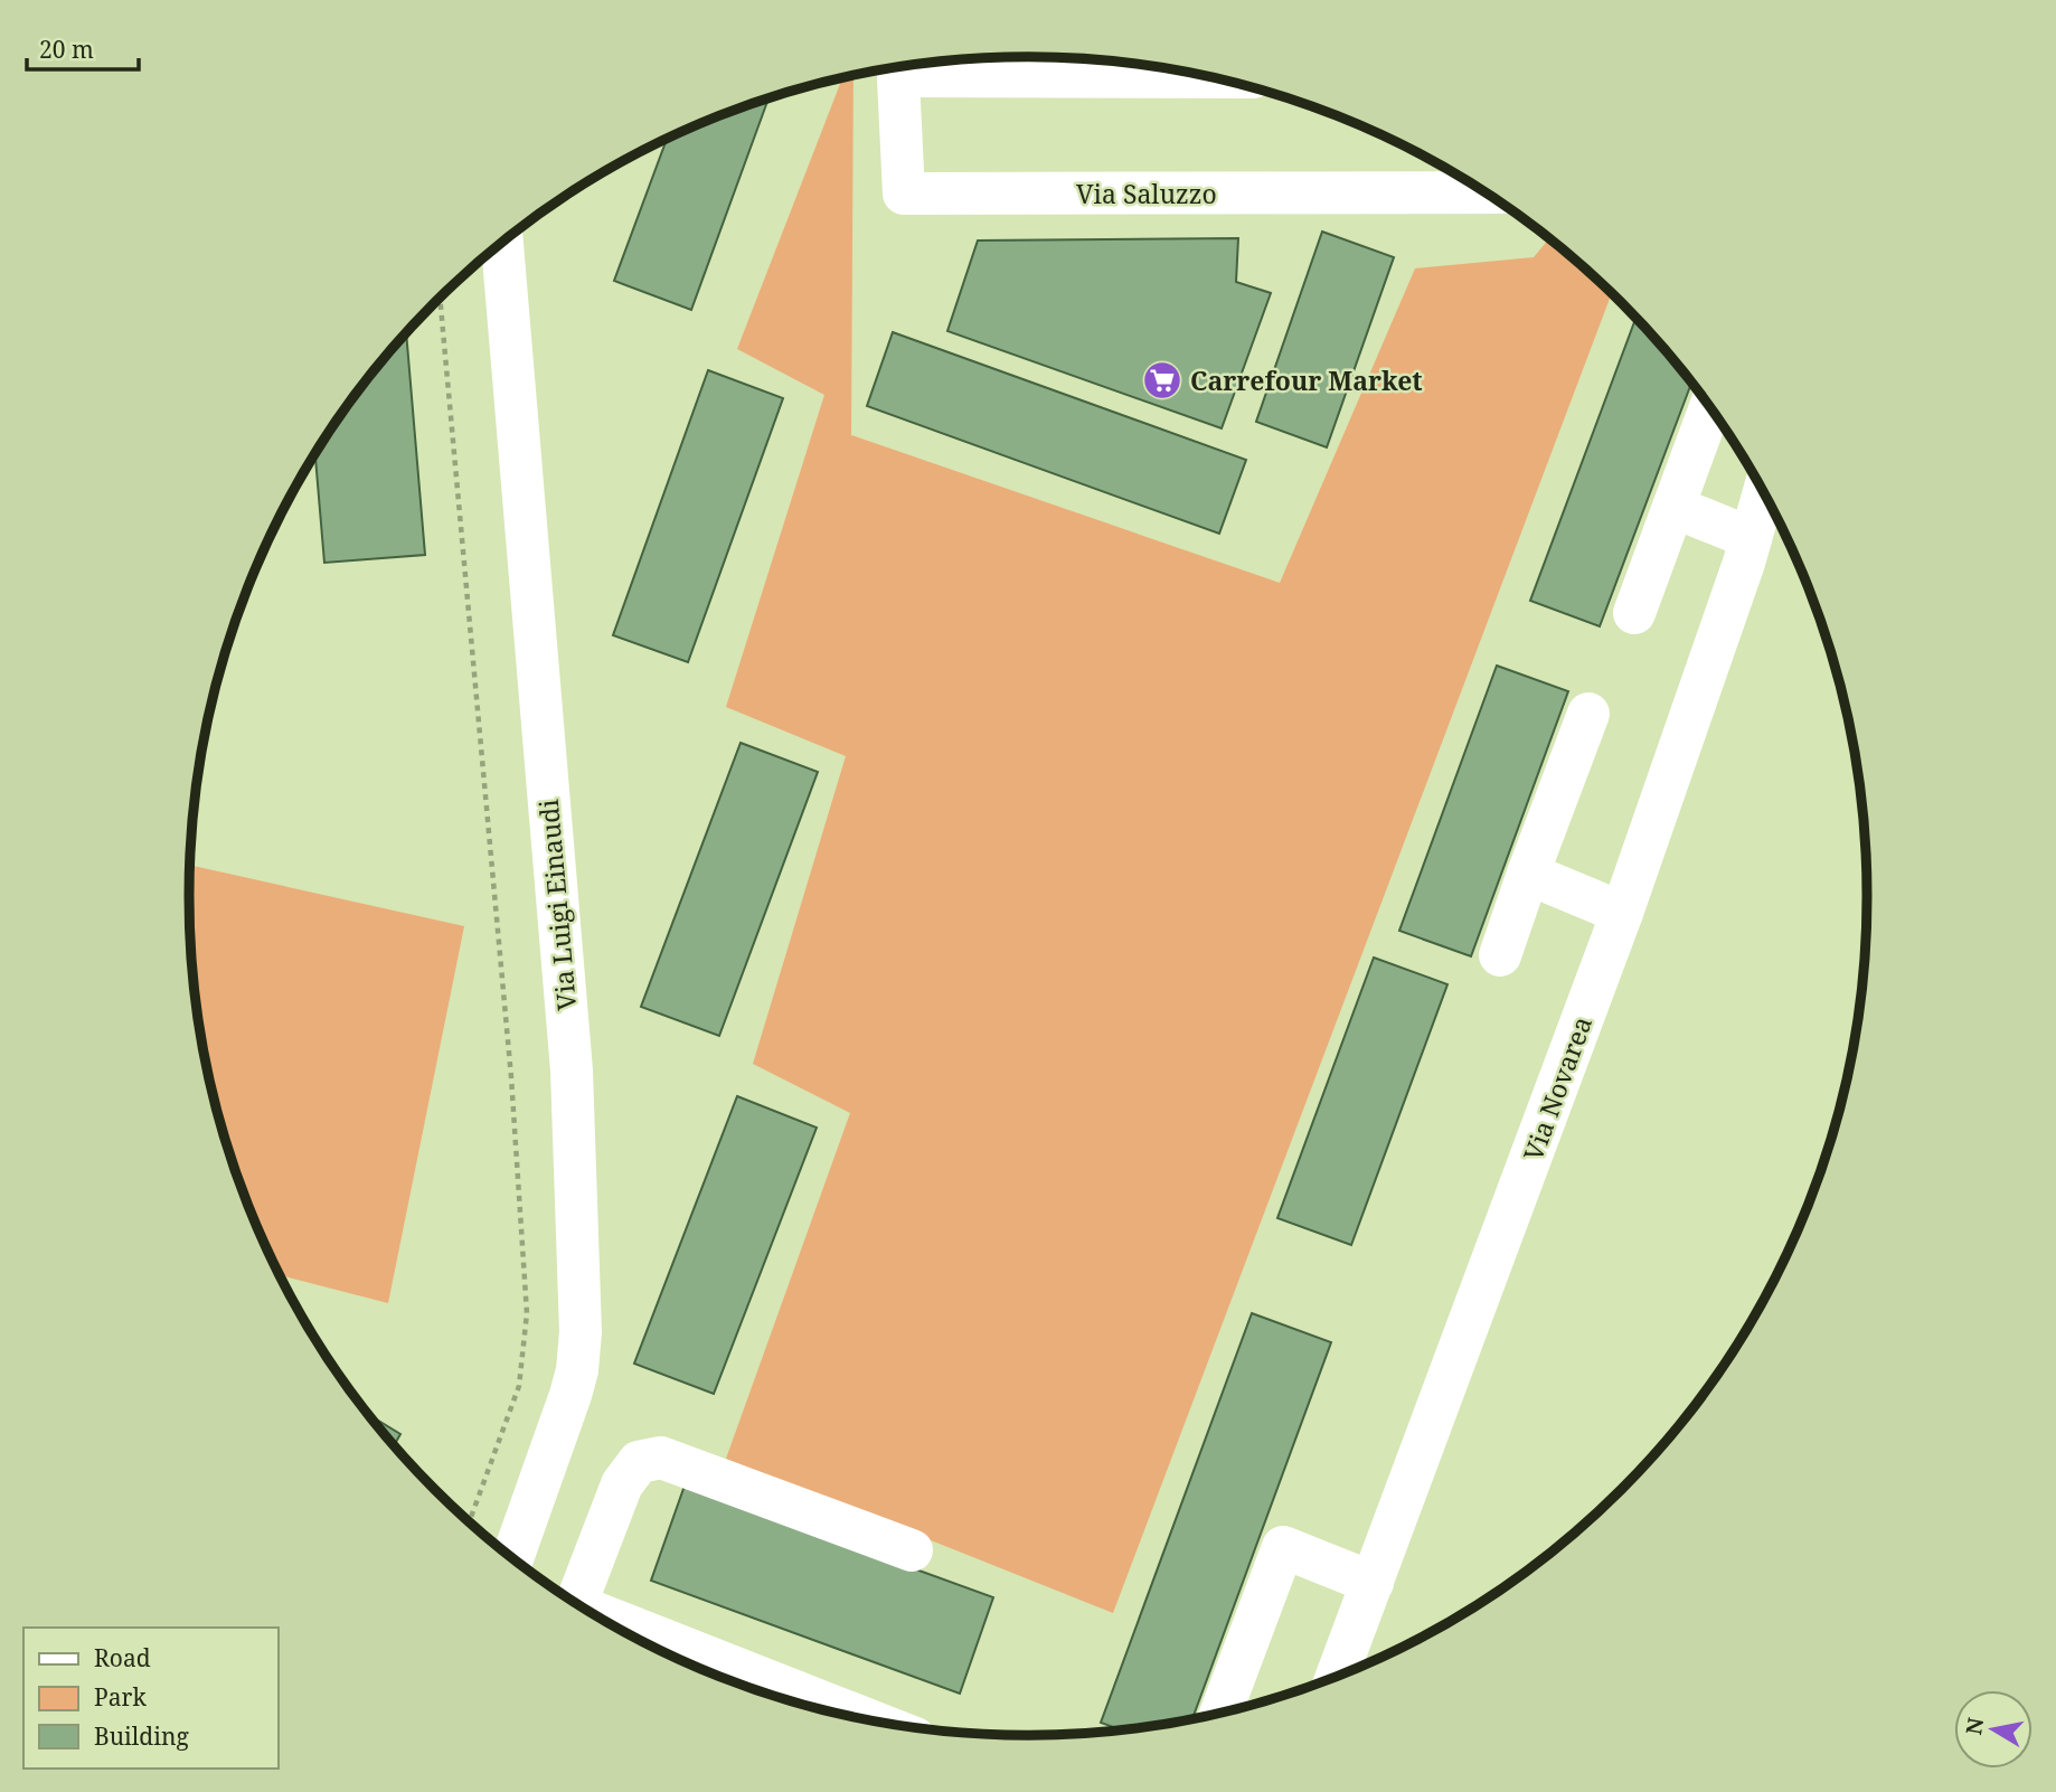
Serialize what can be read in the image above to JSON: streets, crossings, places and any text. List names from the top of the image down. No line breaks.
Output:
{"streets":{"street":["Via Saluzzo","Via Luigi Einaudi","Via Novarea"]},"places":{"supermarket":["Carrefour Market"]},"legend":["Road","Park","Building"],"scale_bar":"20 m","north":"left"}
